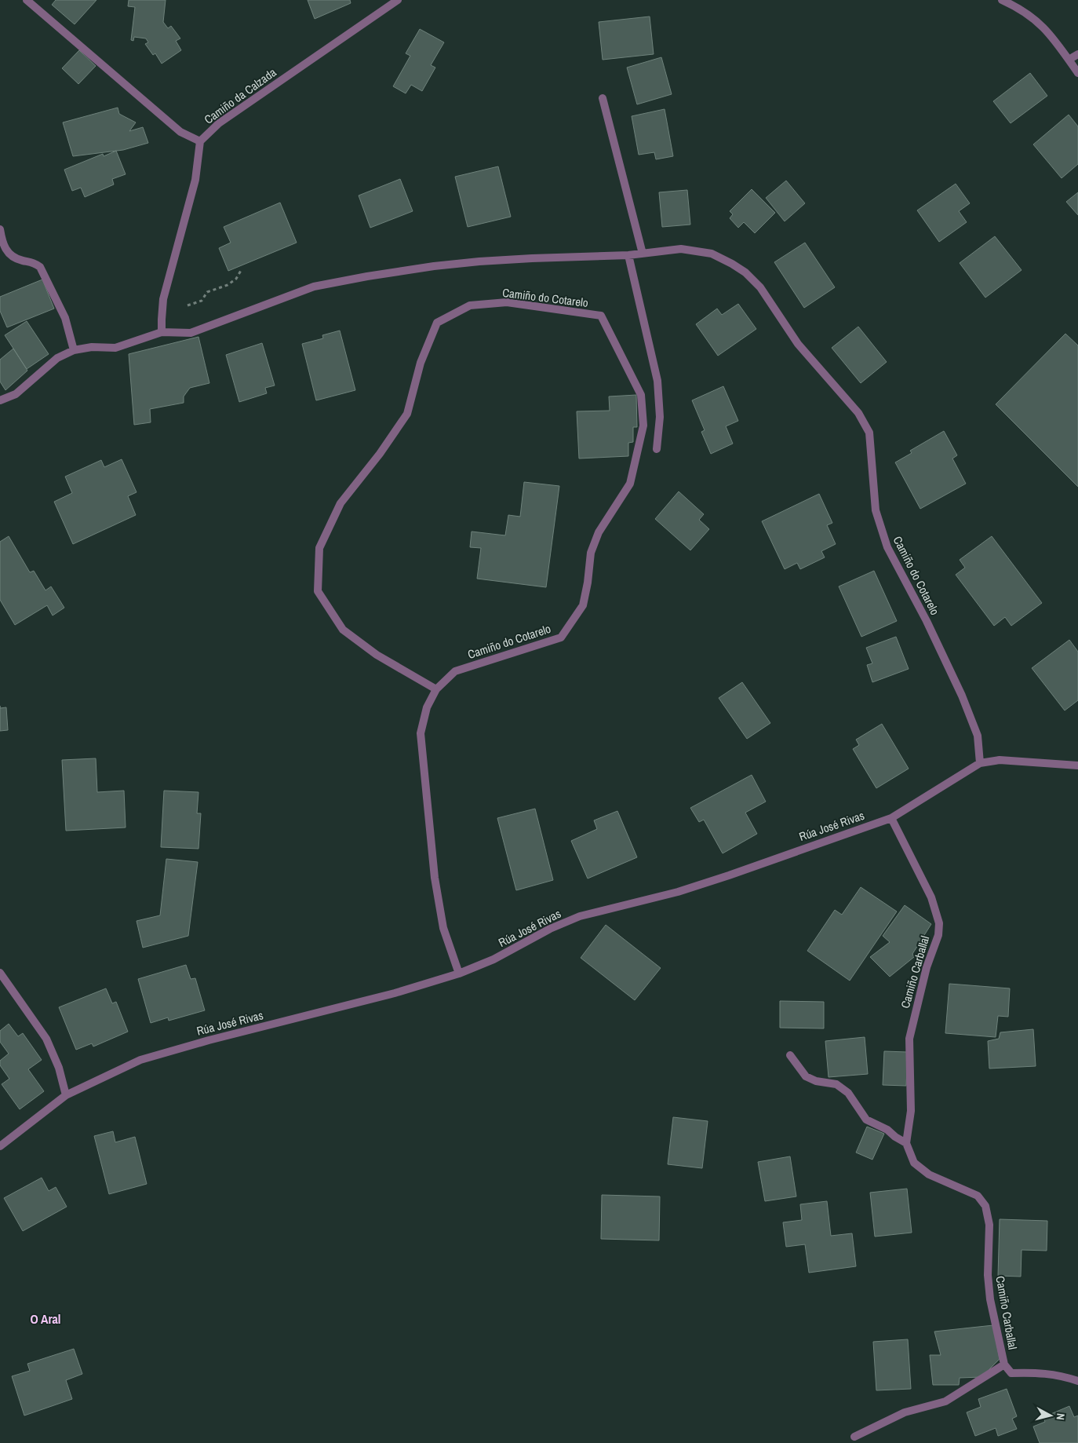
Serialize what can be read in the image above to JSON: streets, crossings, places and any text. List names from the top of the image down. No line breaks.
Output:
{"streets":{"street":["Camiño da Calzada","Camiño do Cotarelo","Rúa José Rivas","Camiño Carballal"]},"crossings":[["Camiño da Calzada","Camiño do Cotarelo"],["Camiño do Cotarelo","Rúa José Rivas"],["Rúa José Rivas","Camiño Carballal"]],"districts":["O Aral"],"north":"right"}
